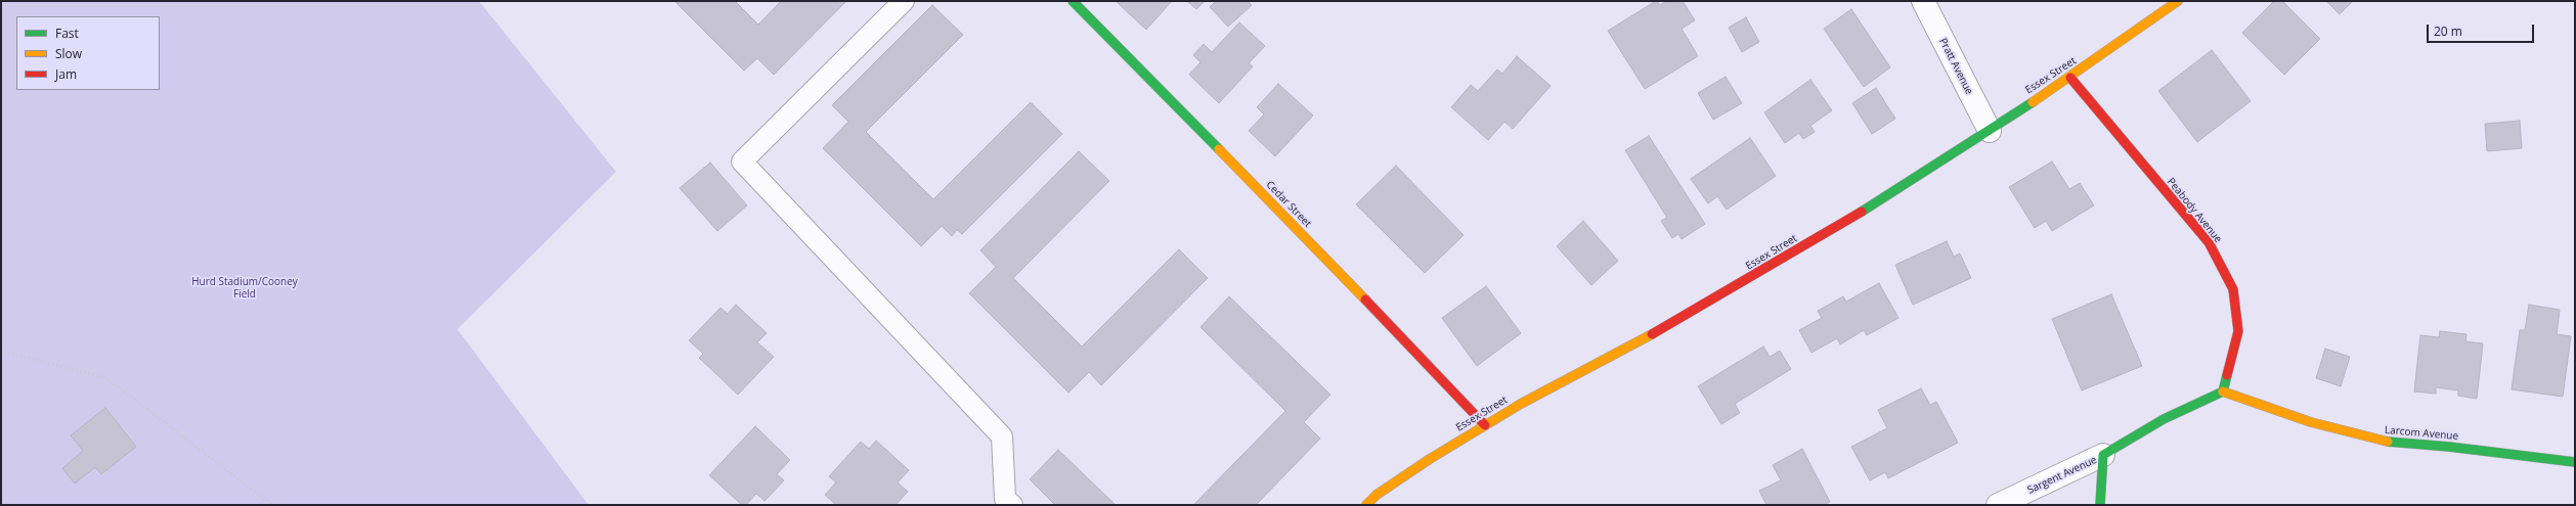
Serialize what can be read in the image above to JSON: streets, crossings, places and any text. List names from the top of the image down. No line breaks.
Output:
{"streets":{"street":["Pratt Avenue","Essex Street","Cedar Street","Peabody Avenue","Larcom Avenue","Sargent Avenue"]},"crossings":[["Pratt Avenue","Essex Street"],["Essex Street","Cedar Street"],["Essex Street","Peabody Avenue"],["Peabody Avenue","Larcom Avenue"]],"parks":["Hurd Stadium/Cooney Field"],"legend":["Fast","Slow","Jam"],"scale_bar":"20 m"}
